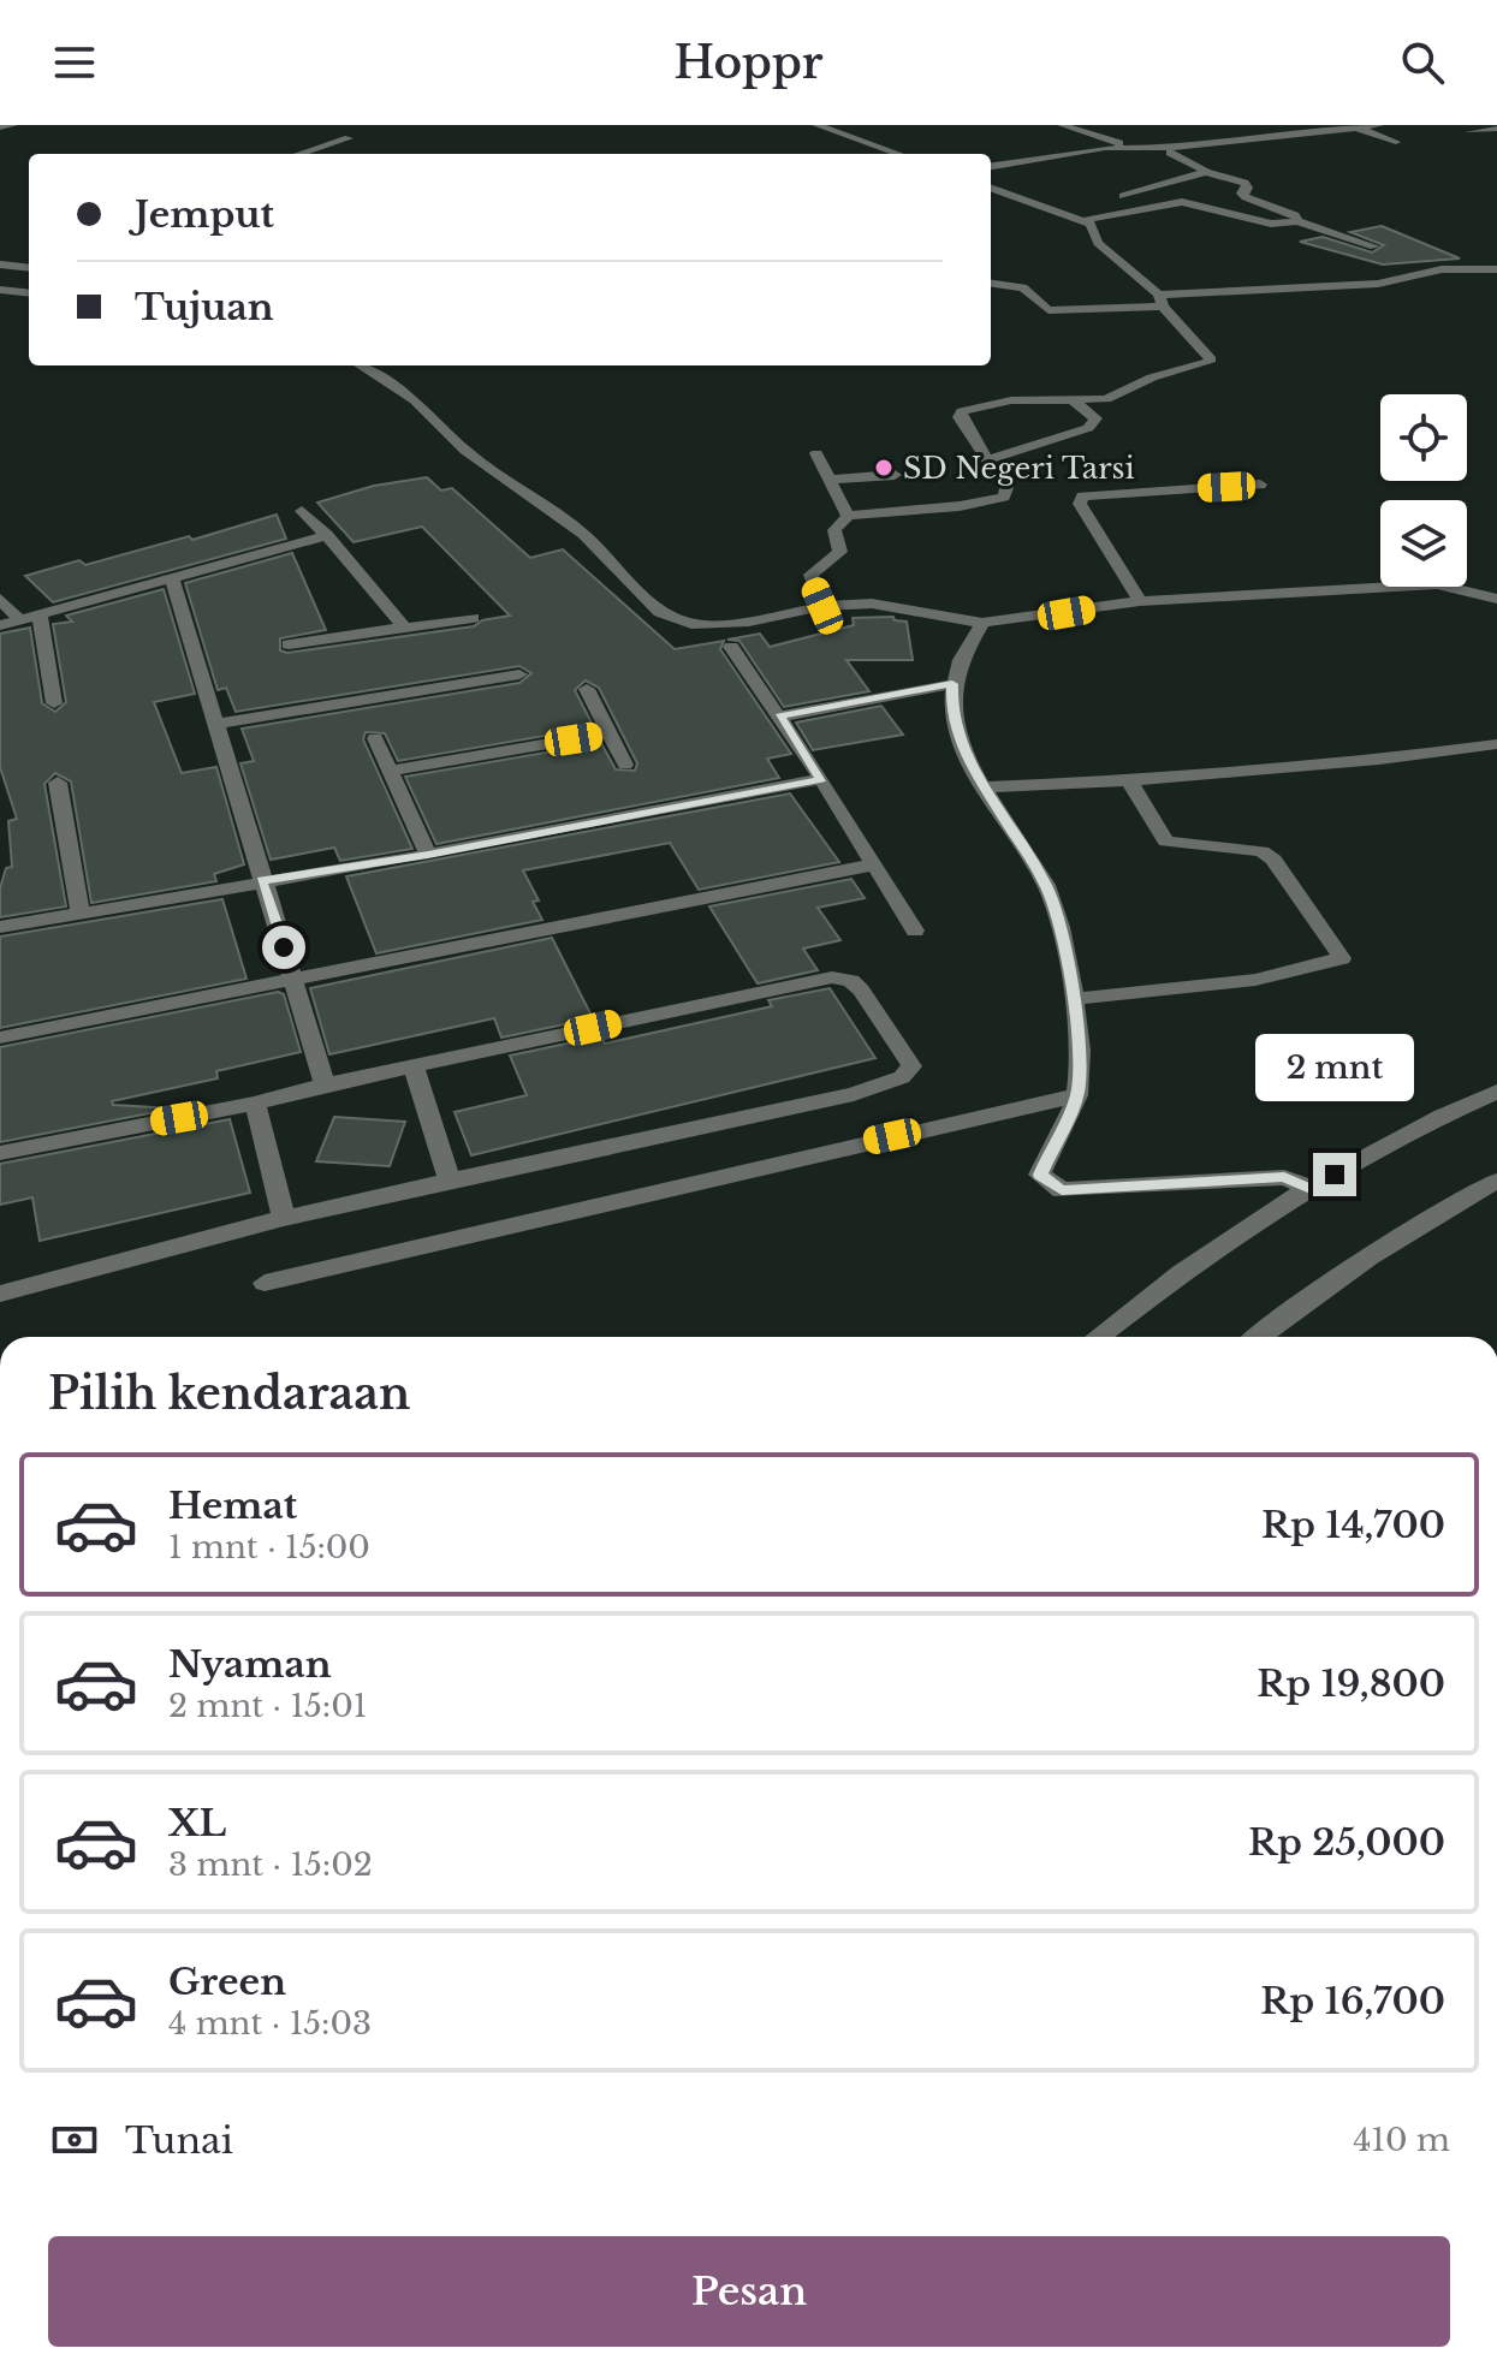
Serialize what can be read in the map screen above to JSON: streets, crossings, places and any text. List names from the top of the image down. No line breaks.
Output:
{"places":["SD Negeri Tarsi"],"page":{"header":"Hoppr","banner":["Jemput","Tujuan"],"bubble":"2 mnt","heading":"Pilih kendaraan","list":[{"name":"Hemat","note":"1 mnt · 15:00","value":"Rp 14,700"},{"name":"Nyaman","note":"2 mnt · 15:01","value":"Rp 19,800"},{"name":"XL","note":"3 mnt · 15:02","value":"Rp 25,000"},{"name":"Green","note":"4 mnt · 15:03","value":"Rp 16,700"}],"pay":["Tunai","410 m"],"buttons":"Pesan"}}
